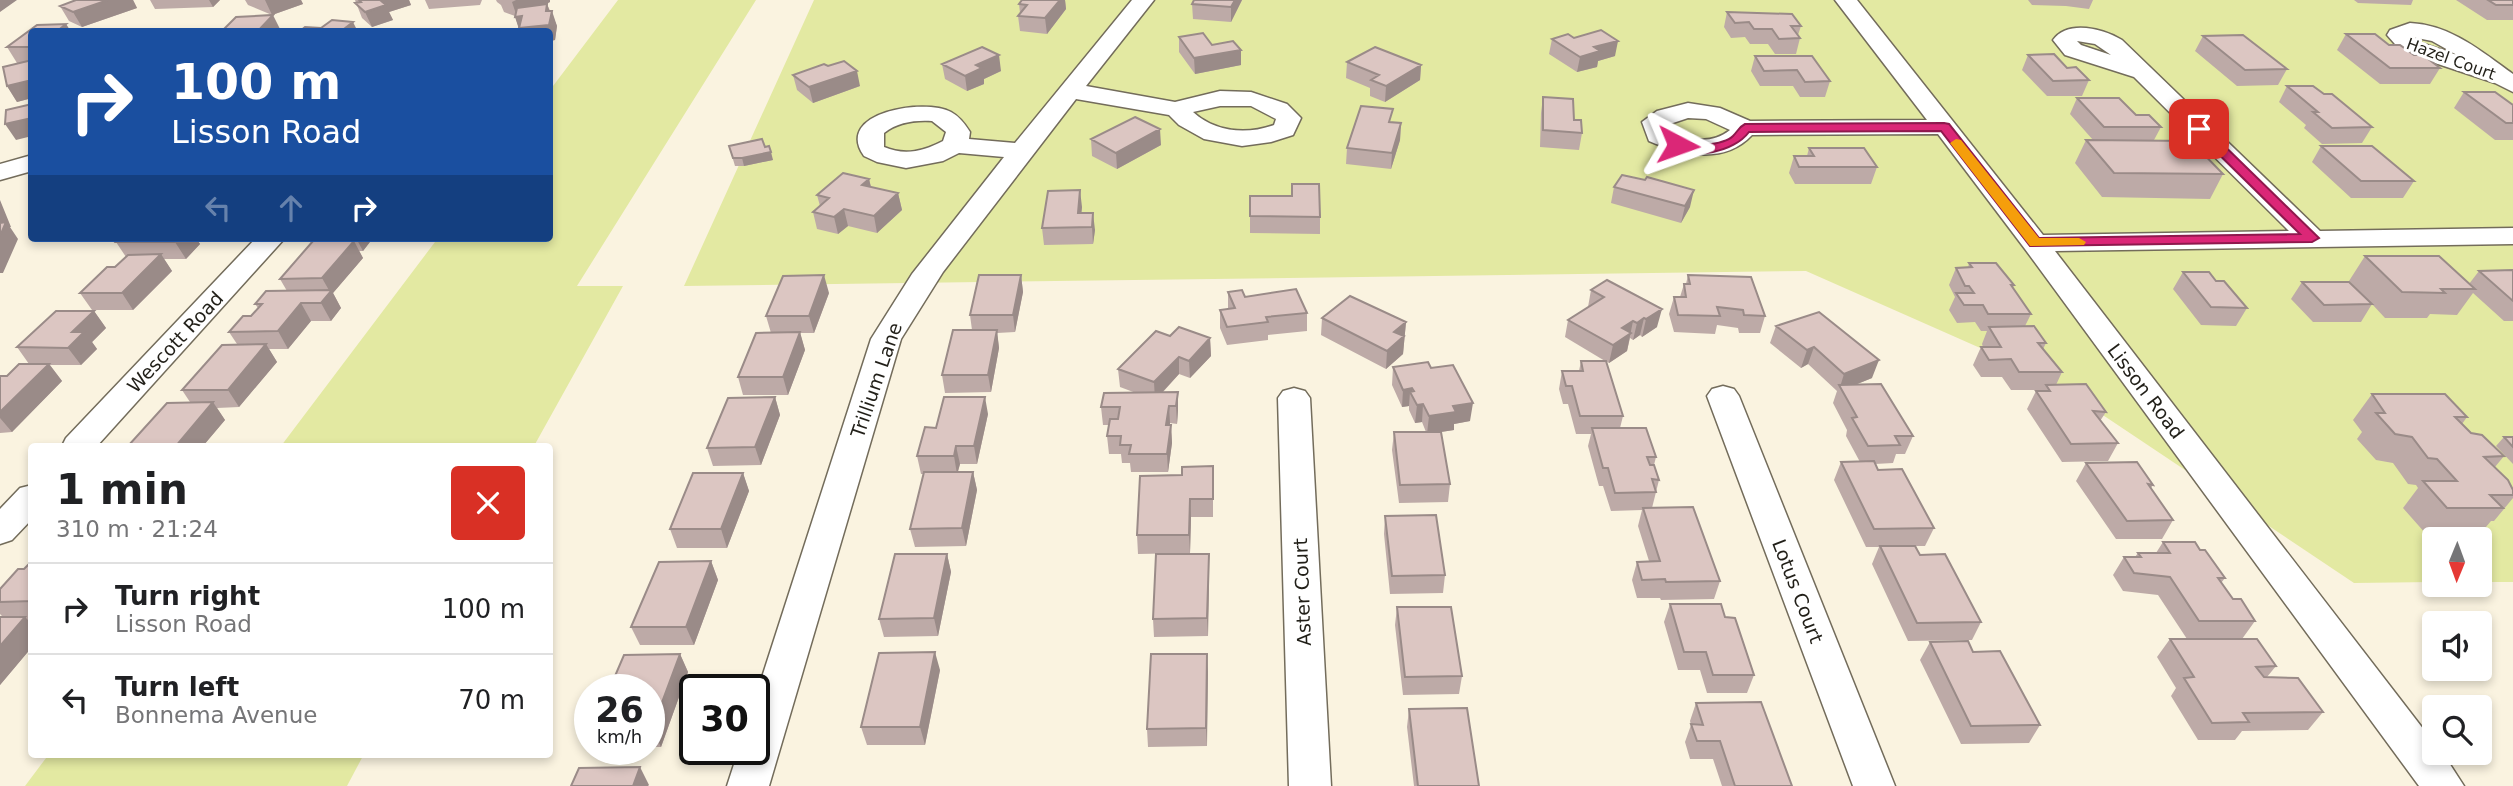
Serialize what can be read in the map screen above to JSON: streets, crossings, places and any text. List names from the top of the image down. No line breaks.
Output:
{"streets":{"street":["Wescott Road","Trillium Lane","Lisson Road","Lotus Court","Aster Court"]},"north":"bottom","page":{"turn":["100 m","Lisson Road"],"heading":["1 min","310 m · 21:24"],"list":[{"name":"Turn right","note":"Lisson Road","value":"100 m"},{"name":"Turn left","note":"Bonnema Avenue","value":"70 m"}],"speed":"26 km/h","limit":"30"}}
